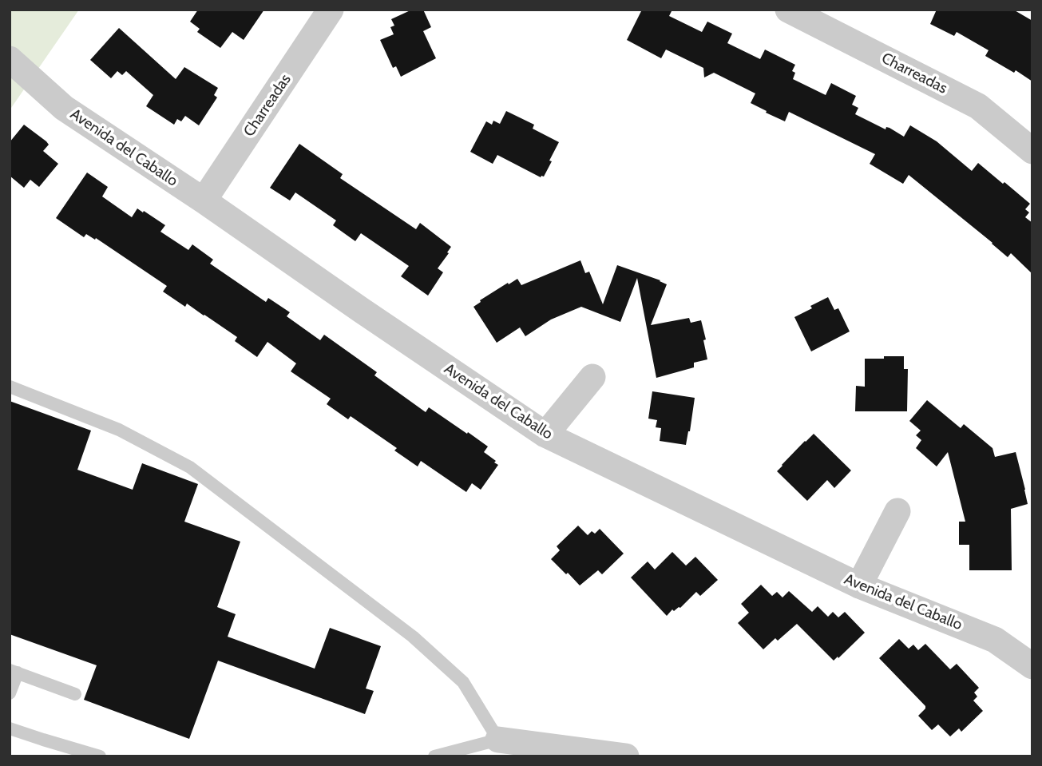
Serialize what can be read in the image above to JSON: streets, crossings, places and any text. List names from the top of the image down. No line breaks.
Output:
{"streets":{"street":["Charreadas","Avenida del Caballo"]},"crossings":[["Charreadas","Avenida del Caballo"]]}
